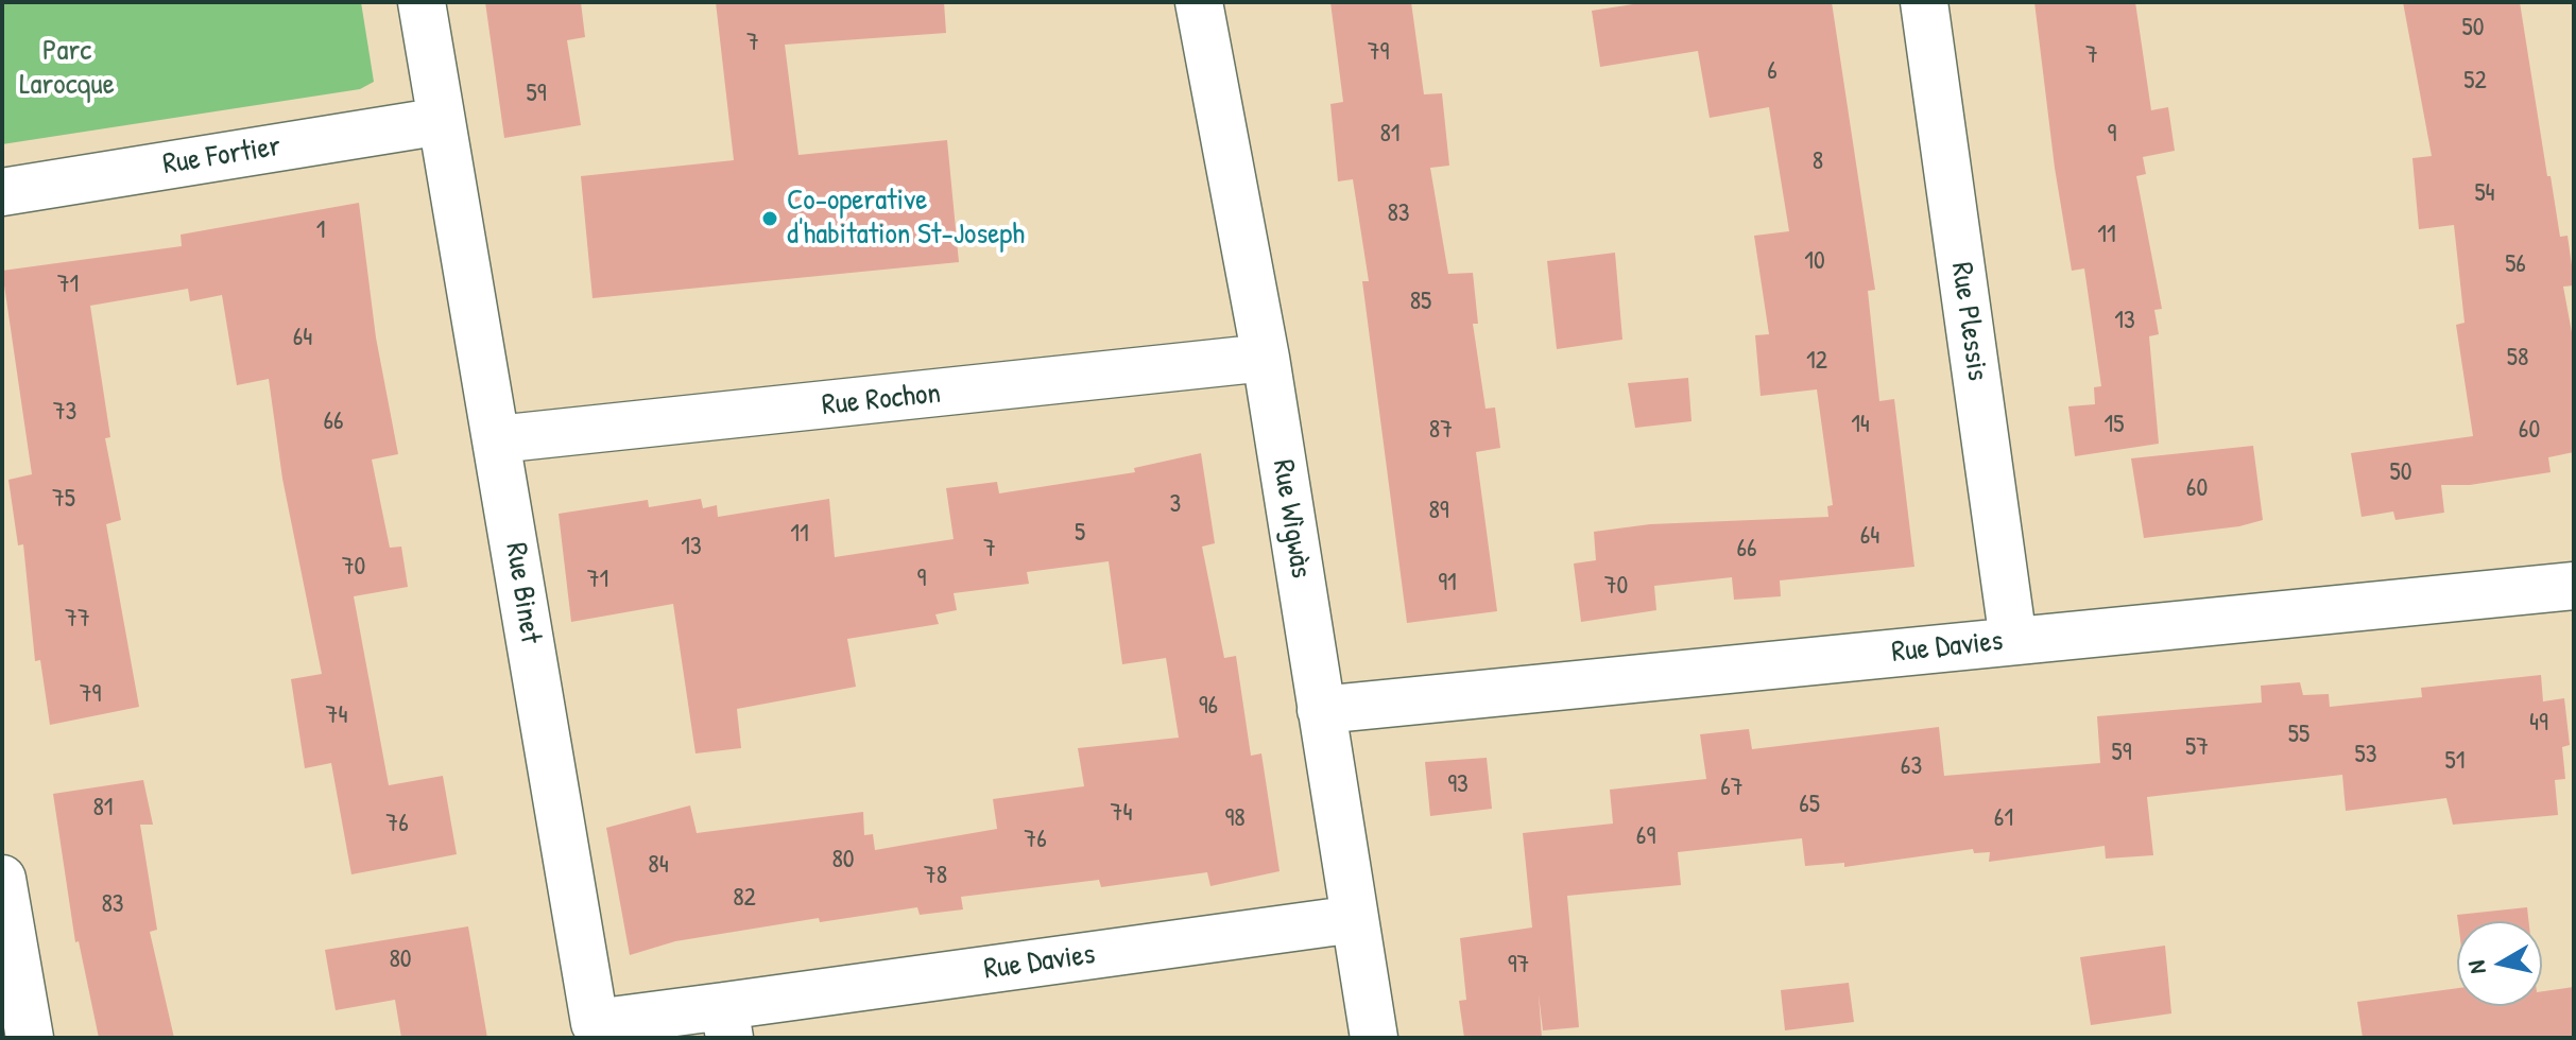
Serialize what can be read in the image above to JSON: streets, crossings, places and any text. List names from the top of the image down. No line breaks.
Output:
{"streets":{"street":["Rue Fortier","Rue Plessis","Rue Rochon","Rue Wìgwàs","Rue Binet","Rue Davies"]},"crossings":[["Rue Fortier","Rue Binet"],["Rue Plessis","Rue Davies"],["Rue Rochon","Rue Wìgwàs"],["Rue Rochon","Rue Binet"],["Rue Wìgwàs","Rue Davies"],["Rue Binet","Rue Davies"]],"parks":["Parc Larocque"],"places":["Co-operative d'habitation St-Joseph"],"house_numbers":["50","7","79","7","6","52","59","81","9","8","54","83","1","11","10","56","71","85","13","64","58","12","73","66","14","15","87","60","50","60","75","3","89","5","11","64","13","7","66","70","9","71","91","70","77","79","96","74","49","55","57","59","53","51","63","93","67","65","81","74","98","61","76","69","76","80","84","78","82","83","80","97"],"north":"left"}
